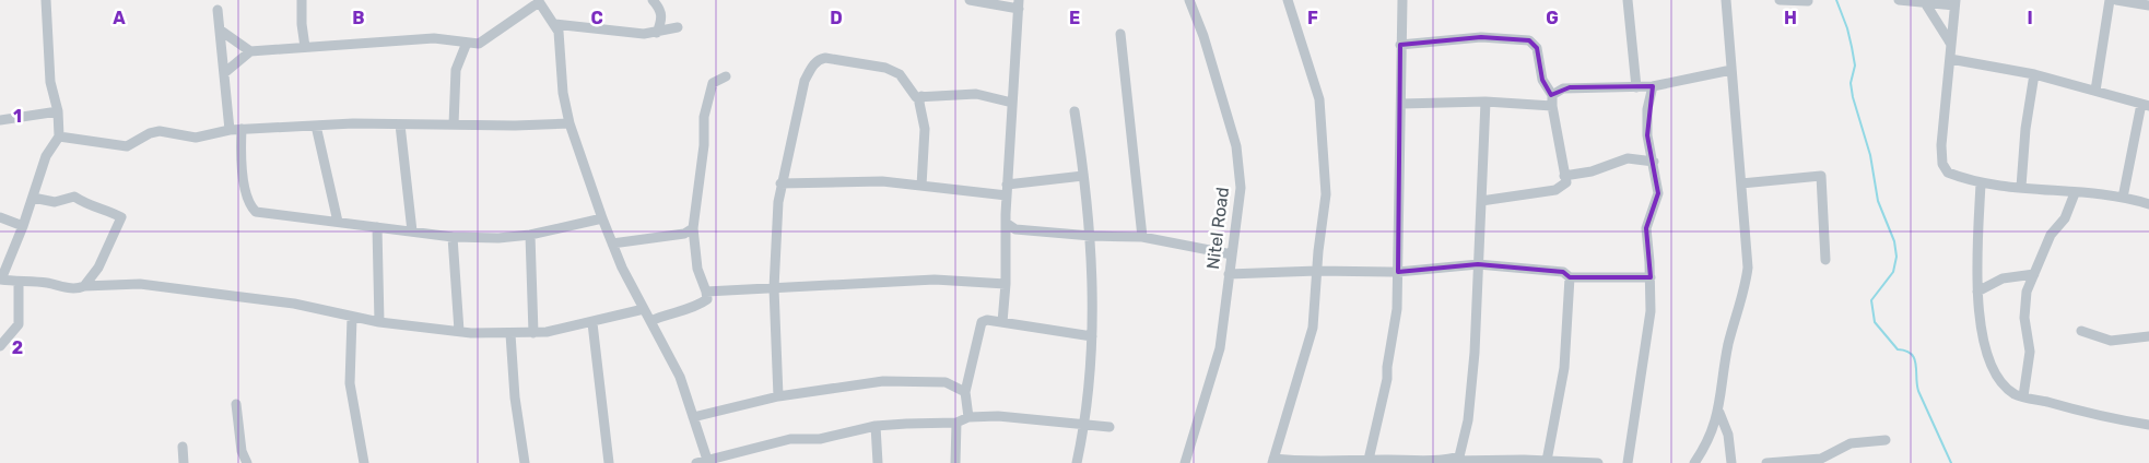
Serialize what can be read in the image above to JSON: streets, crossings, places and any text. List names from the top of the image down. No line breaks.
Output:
{"streets":{"street":["Nitel Road"]},"grid":{"columns":["A","B","C","D","E","F","G","H","I"],"rows":["1","2"]}}
